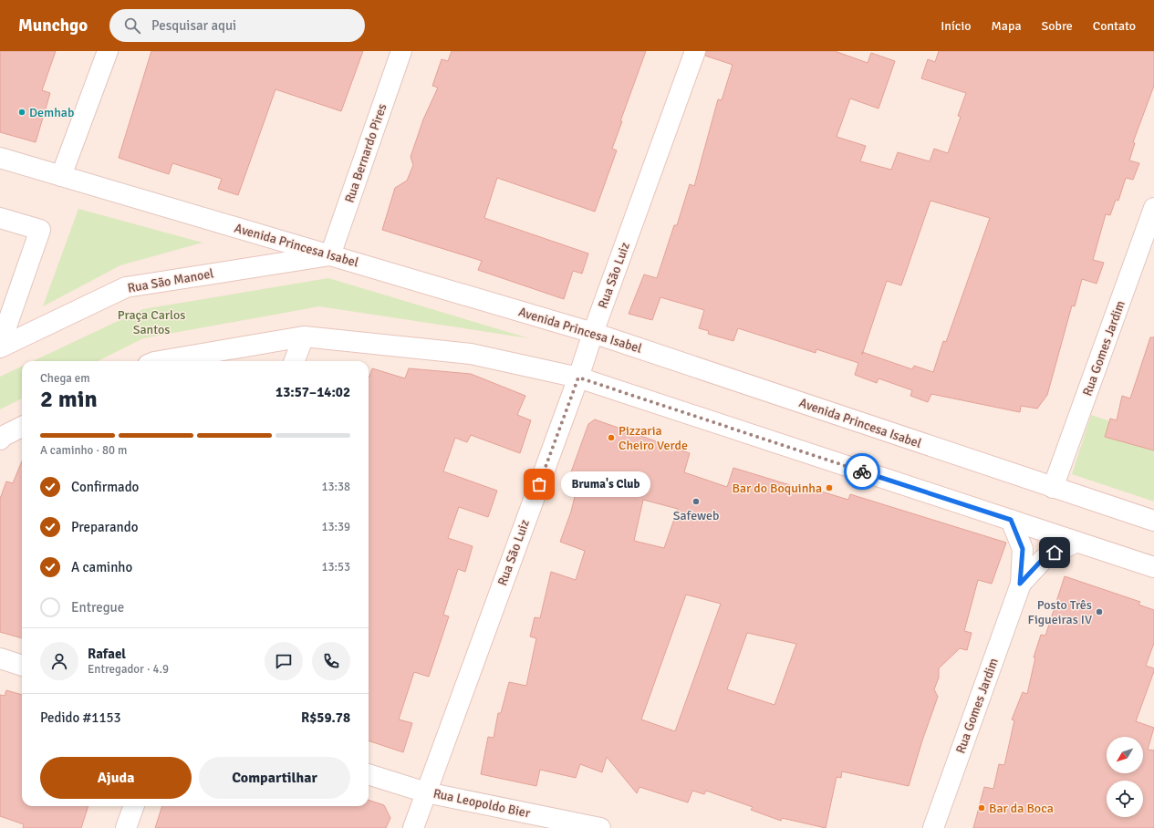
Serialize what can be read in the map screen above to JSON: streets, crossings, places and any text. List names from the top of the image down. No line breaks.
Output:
{"streets":{"street":["Rua Bernardo Pires","Avenida Princesa Isabel","Rua São Luiz","Rua São Manoel","Rua Gomes Jardim","Rua Leopoldo Bier"]},"crossings":[["Rua Bernardo Pires","Avenida Princesa Isabel"],["Rua Bernardo Pires","Rua São Manoel"],["Avenida Princesa Isabel","Rua São Luiz"],["Avenida Princesa Isabel","Rua São Manoel"],["Avenida Princesa Isabel","Rua Gomes Jardim"],["Rua São Luiz","Rua Leopoldo Bier"]],"parks":["Praça Carlos Santos"],"places":["Demhab","Pizzaria Cheiro Verde","Bruma's Club","Bar do Boquinha","Safeweb","Posto Três Figueiras IV","Bar da Boca"],"north":"bottom left","page":{"header":"Munchgo","search":"Pesquisar aqui","nav":["Início","Mapa","Sobre","Contato"],"heading":["2 min","Chega em","13:57–14:02"],"panel":["Rafael","Entregador · 4.9","Pedido #1153","R$59.78"],"bar":"A caminho · 80 m","list":[["Confirmado","13:38"],["Preparando","13:39"],["A caminho","13:53"],"Entregue"],"bubble":"Bruma's Club","buttons":["Ajuda","Compartilhar"]}}
